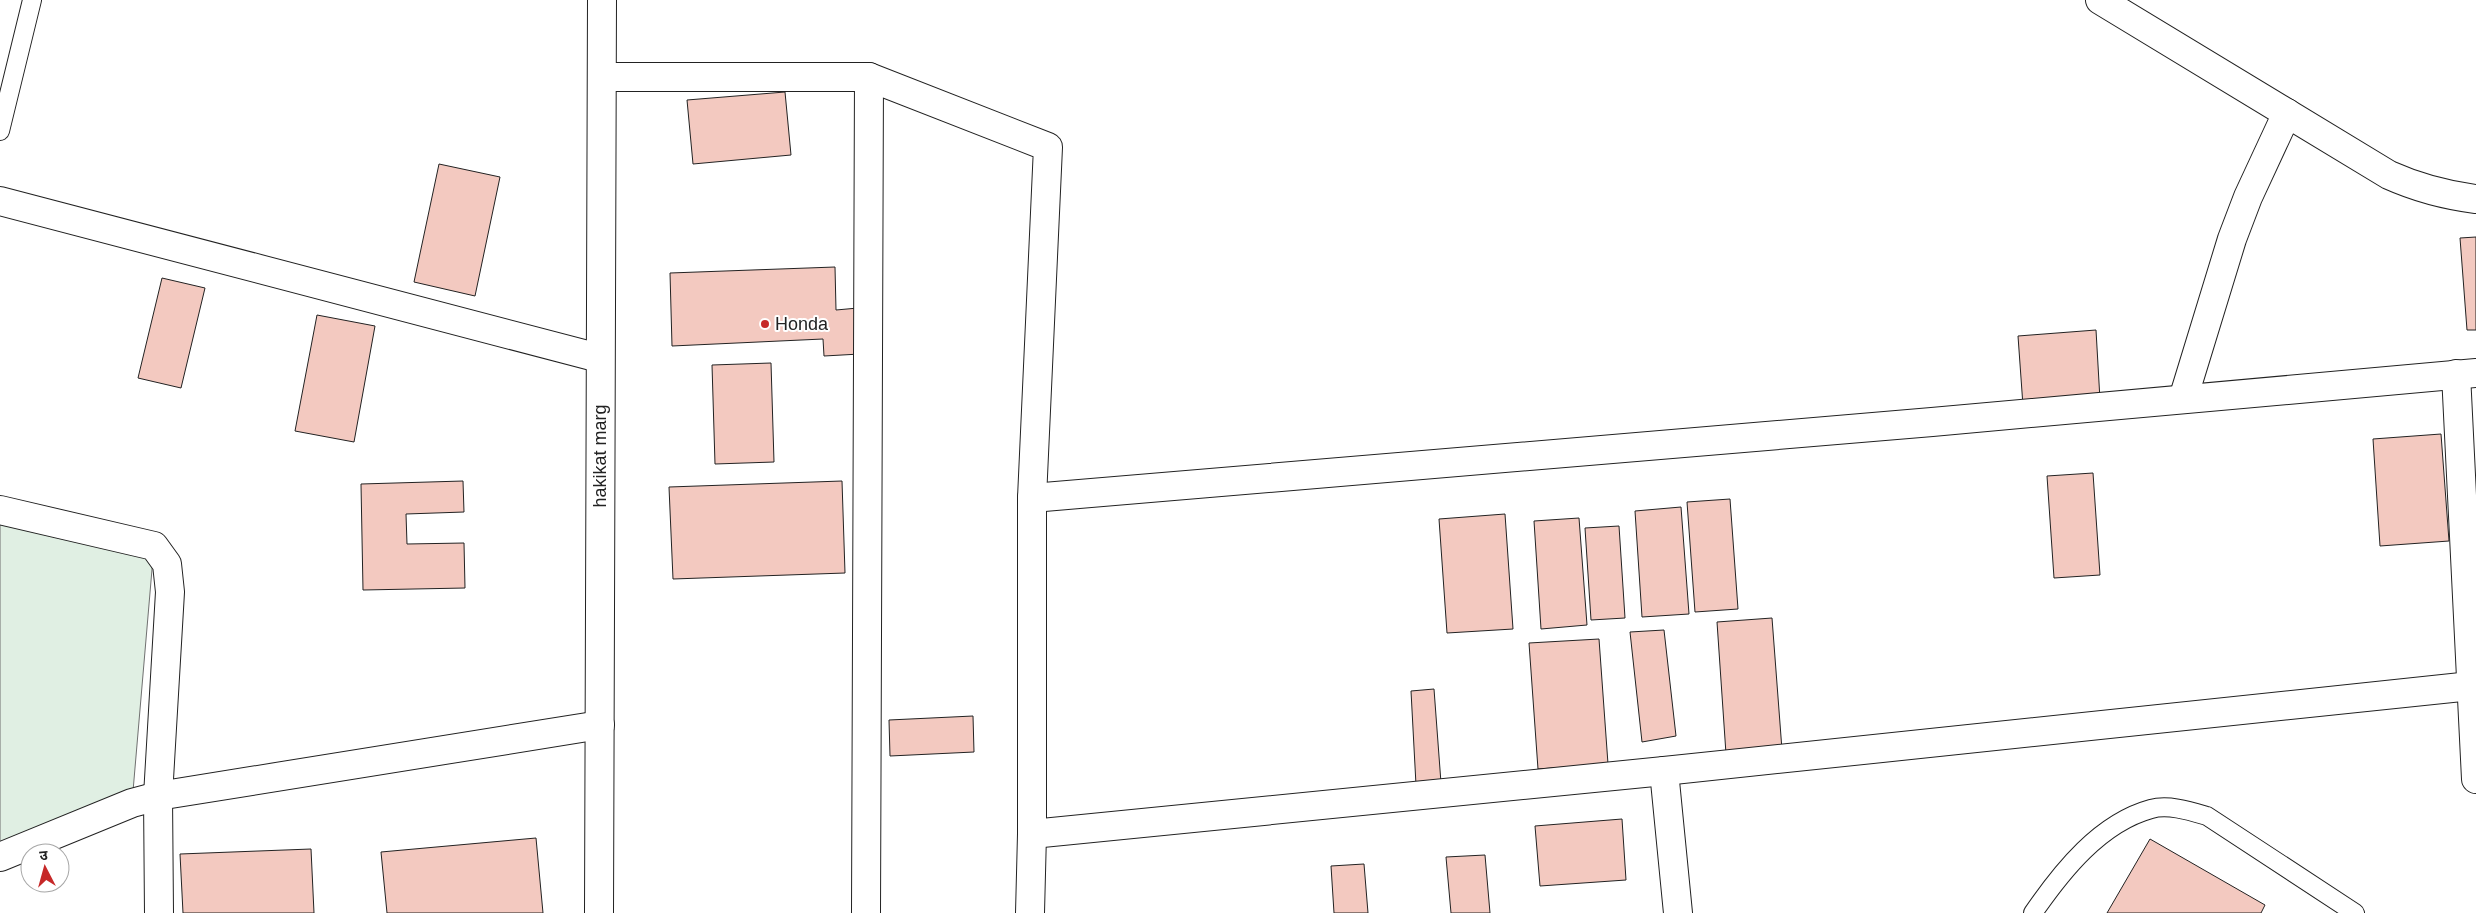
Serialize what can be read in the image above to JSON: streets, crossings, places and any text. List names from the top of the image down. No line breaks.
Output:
{"streets":{"street":["hakikat marg"]},"places":["Honda"],"north":"top"}
